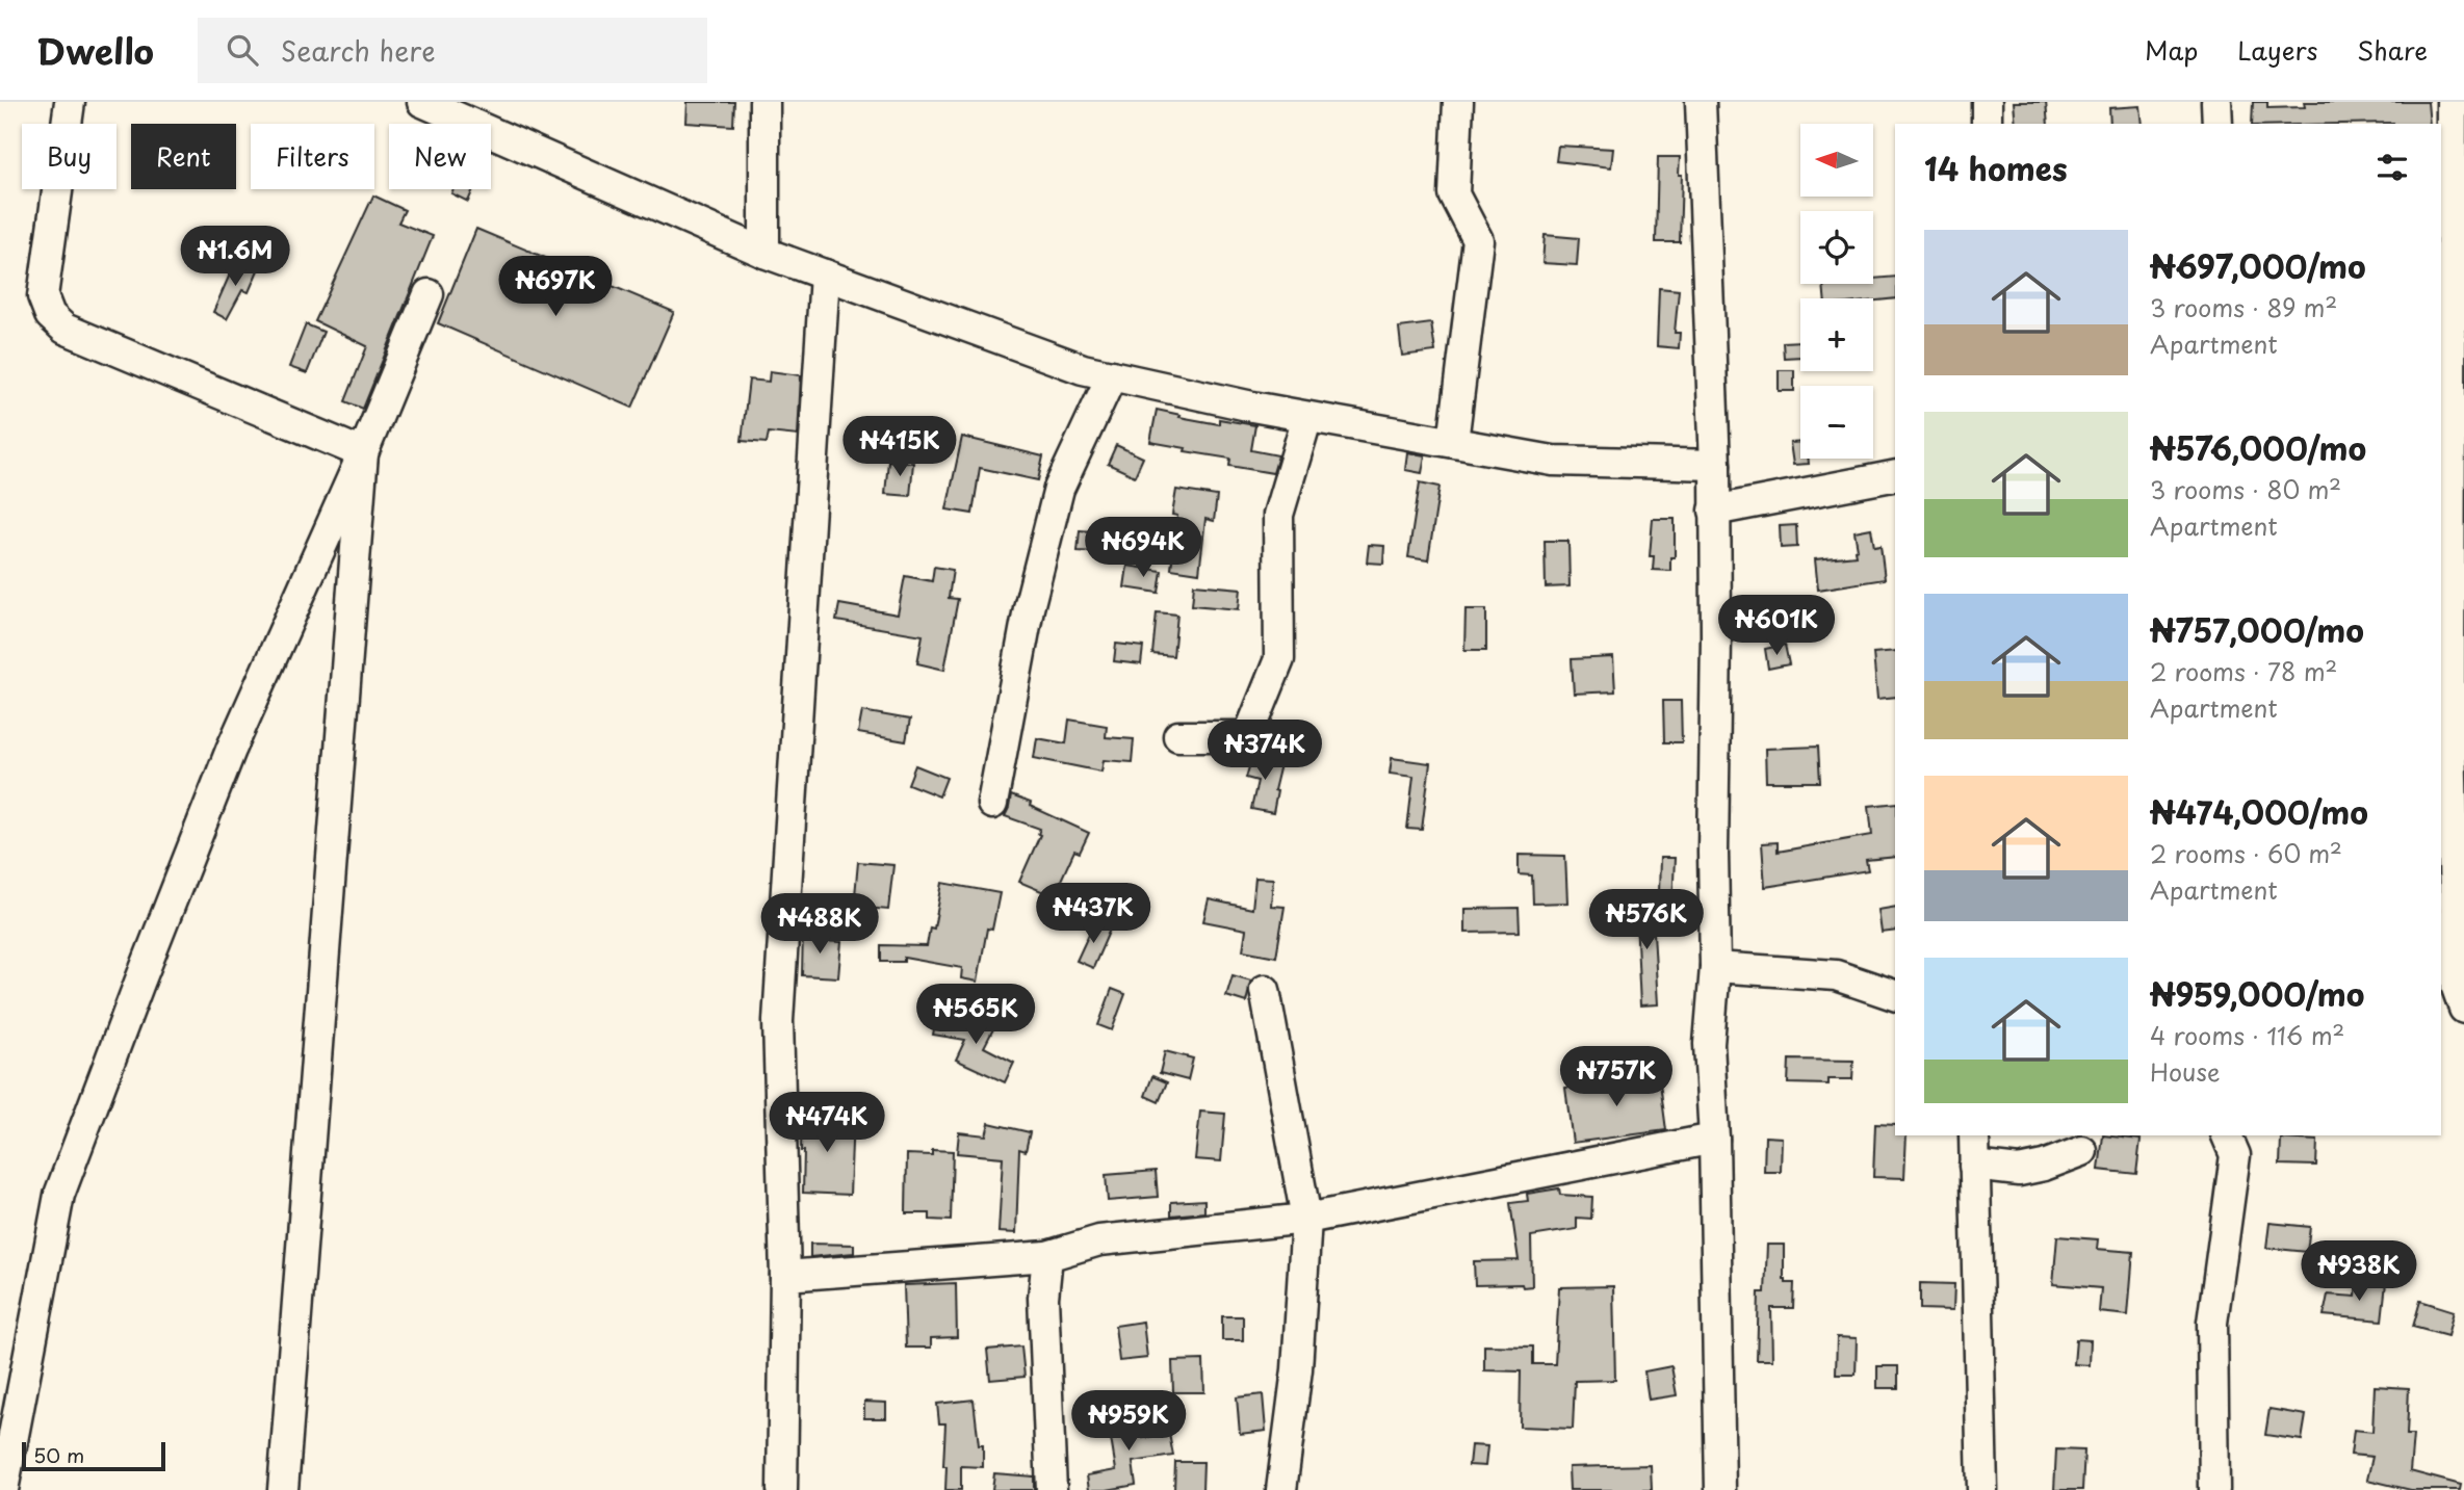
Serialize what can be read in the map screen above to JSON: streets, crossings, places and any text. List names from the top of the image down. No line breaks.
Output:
{"scale_bar":"50 m","north":"left","page":{"header":"Dwello","search":"Search here","nav":["Map","Layers","Share"],"map_buttons":["+","−"],"chip":["Buy","Rent","Filters","New"],"heading":"14 homes","list":[{"name":"₦697,000/mo","note":"3 rooms · 89 m² · Apartment"},{"name":"₦576,000/mo","note":"3 rooms · 80 m² · Apartment"},{"name":"₦757,000/mo","note":"2 rooms · 78 m² · Apartment"},{"name":"₦474,000/mo","note":"2 rooms · 60 m² · Apartment"},{"name":"₦959,000/mo","note":"4 rooms · 116 m² · House"}],"price":["₦1.6M","₦697K","₦415K","₦694K","₦601K","₦374K","₦437K","₦576K","₦488K","₦565K","₦757K","₦474K","₦938K","₦959K"],"scale":"50 m"}}
